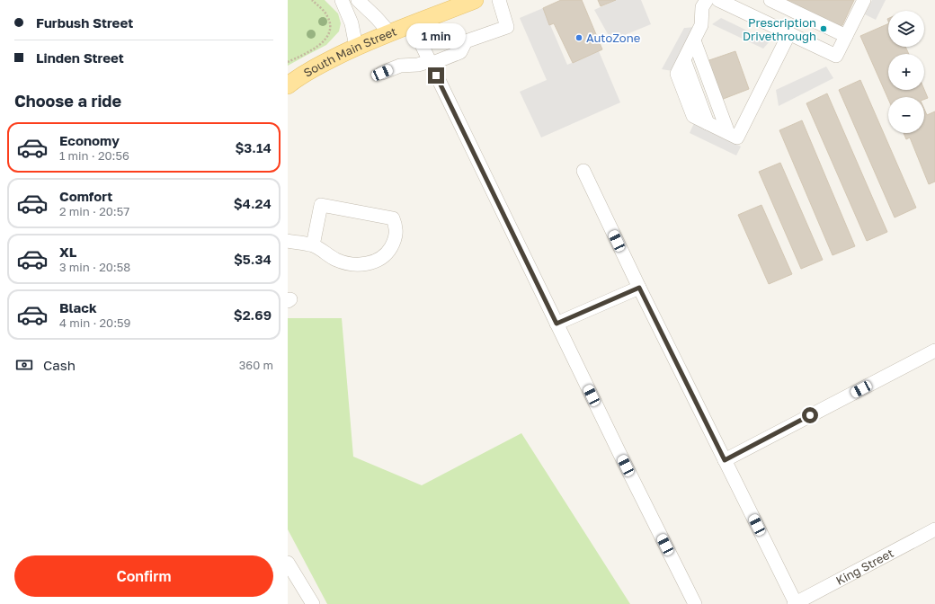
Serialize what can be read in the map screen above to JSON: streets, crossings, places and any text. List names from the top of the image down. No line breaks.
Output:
{"streets":{"main road":["South Main Street"],"street":["King Street"]},"places":["Prescription Drivethrough","AutoZone"],"page":{"banner":["Furbush Street","Linden Street"],"map_buttons":["+","−"],"bubble":"1 min","heading":"Choose a ride","list":[{"name":"Economy","note":"1 min · 20:56","value":"$3.14"},{"name":"Comfort","note":"2 min · 20:57","value":"$4.24"},{"name":"XL","note":"3 min · 20:58","value":"$5.34"},{"name":"Black","note":"4 min · 20:59","value":"$2.69"}],"pay":["Cash","360 m"],"buttons":"Confirm"}}
